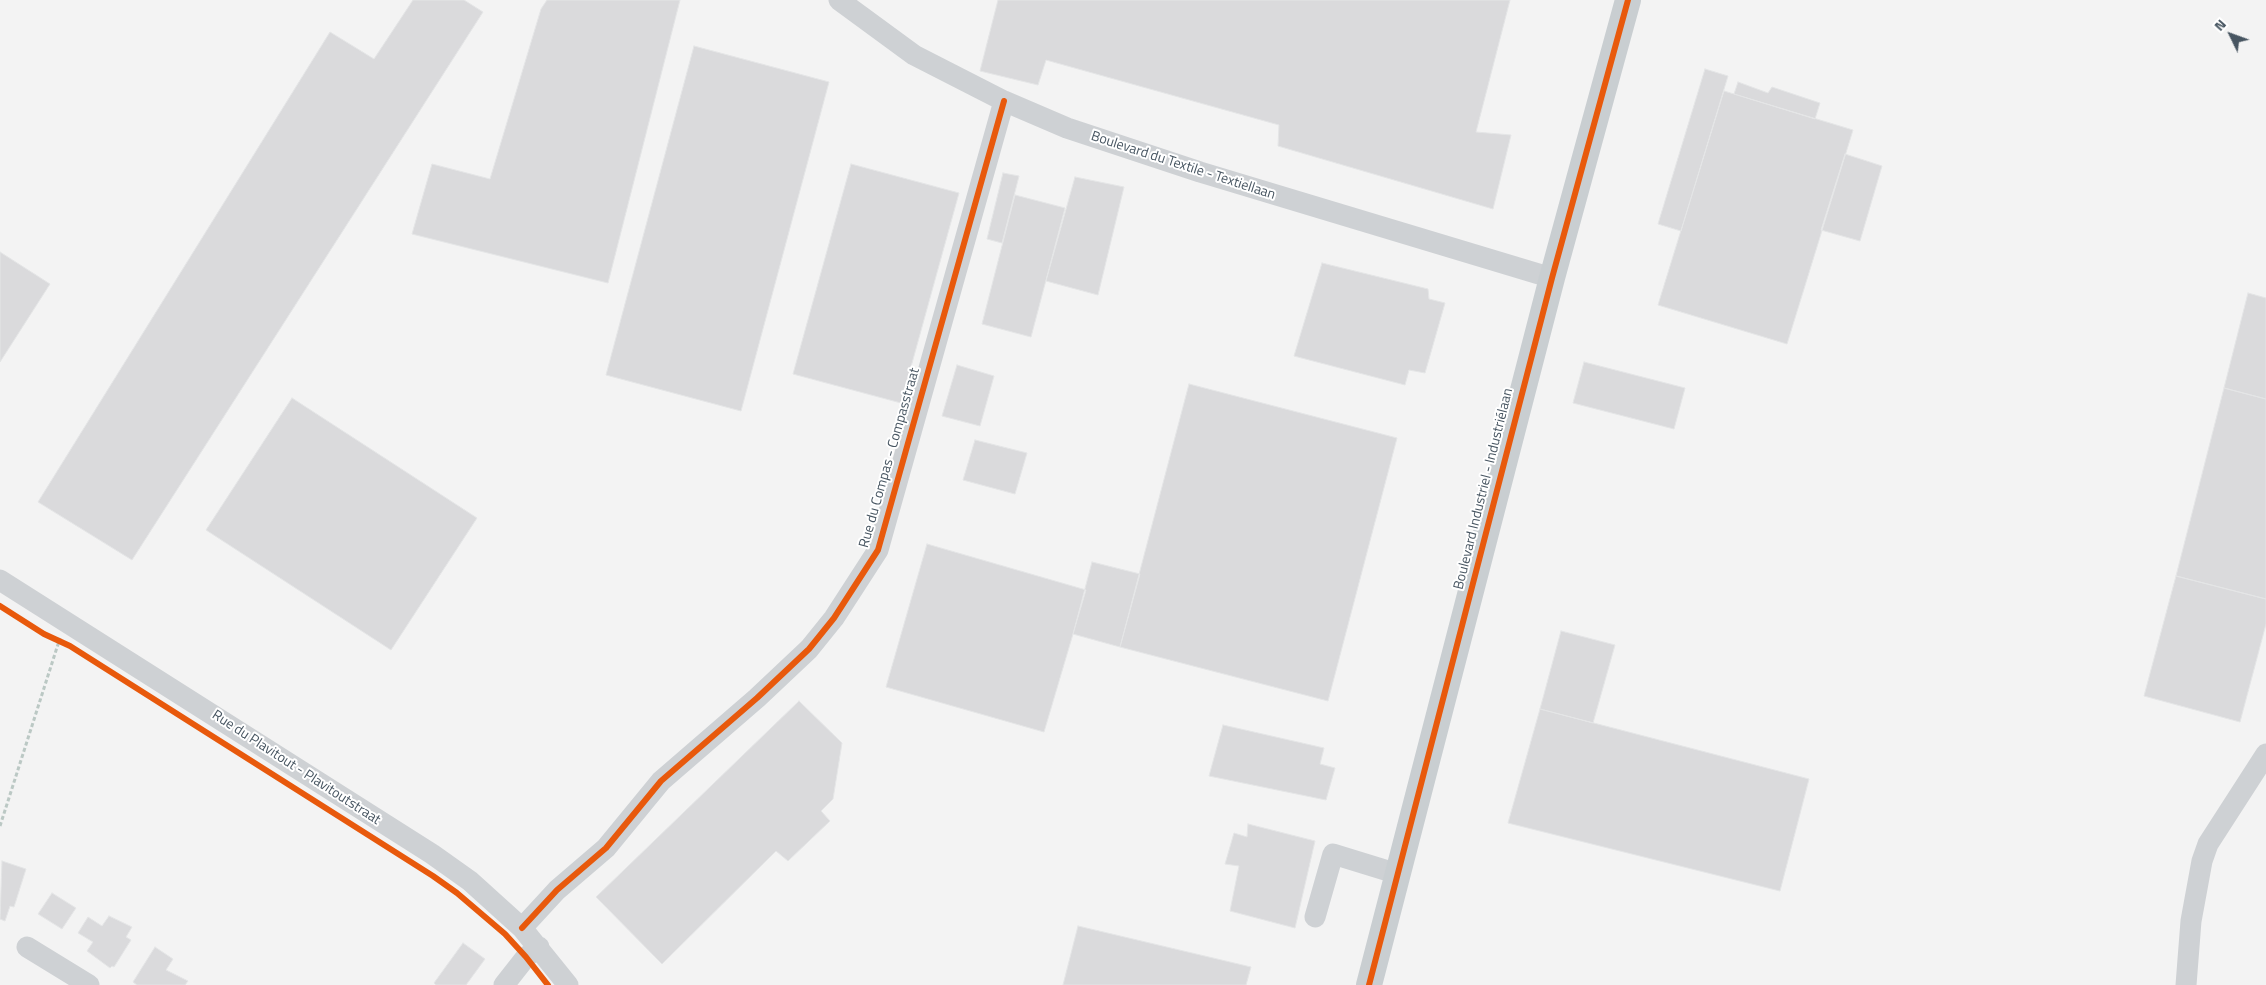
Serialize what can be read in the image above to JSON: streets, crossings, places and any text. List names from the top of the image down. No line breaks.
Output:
{"streets":{"main road":["Boulevard Industriel - Industriélaan"],"street":["Boulevard du Textile - Textiellaan","Rue du Compas - Compasstraat","Rue du Plavitout - Plavitoutstraat"]},"crossings":[["Boulevard du Textile - Textiellaan","Rue du Compas - Compasstraat"],["Boulevard du Textile - Textiellaan","Boulevard Industriel - Industriélaan"],["Rue du Compas - Compasstraat","Rue du Plavitout - Plavitoutstraat"]],"north":"top left"}
